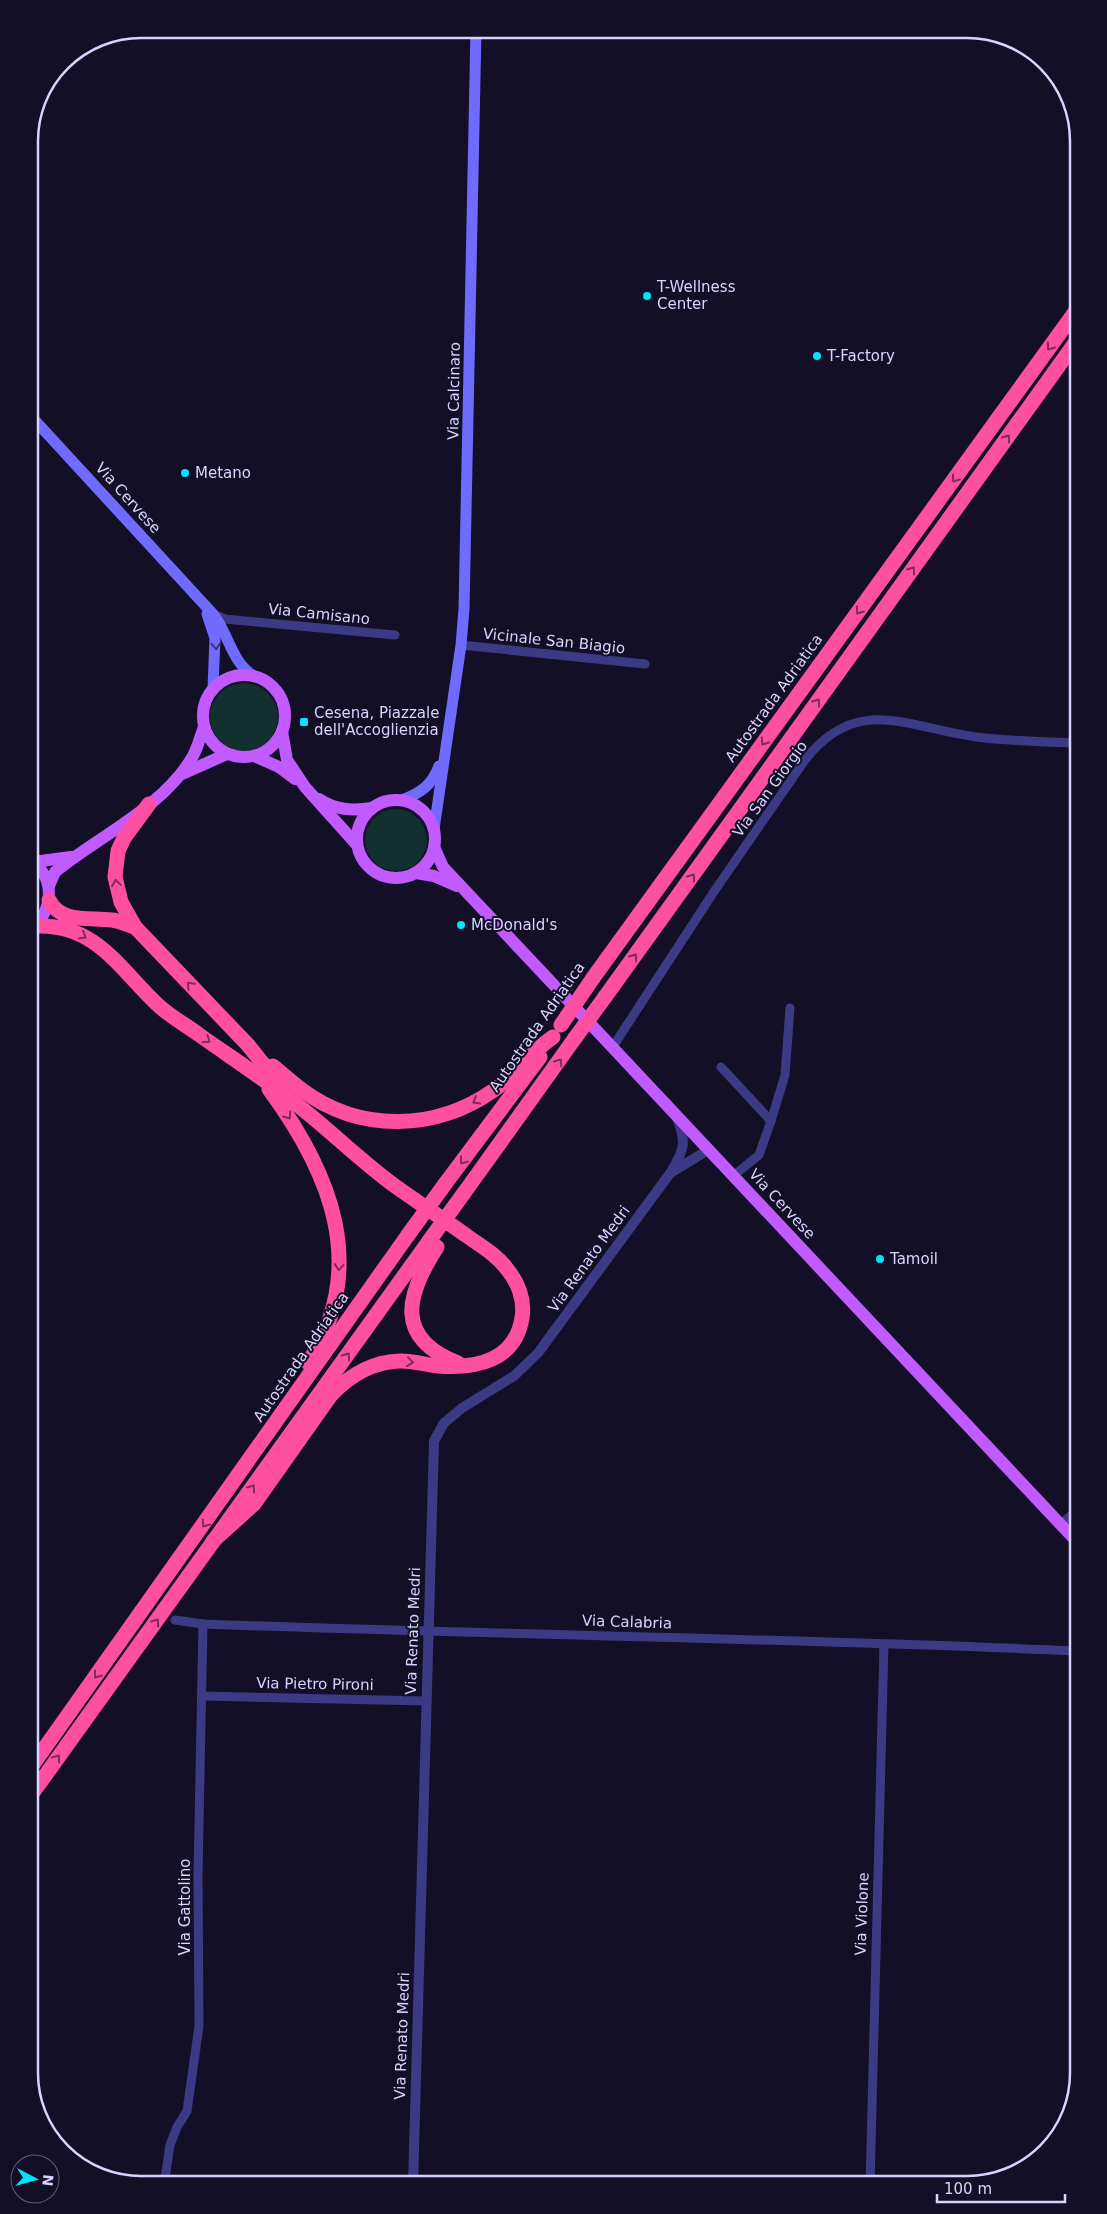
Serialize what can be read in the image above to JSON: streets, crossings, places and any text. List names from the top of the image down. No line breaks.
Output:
{"streets":{"highway":["Autostrada Adriatica"],"main road":["Via Calcinaro","Via Cervese"],"street":["Via Camisano","Vicinale San Biagio","Via San Giorgio","Via Renato Medri","Via Calabria","Via Pietro Pironi","Via Gattolino","Via Violone"]},"crossings":[["Via Calcinaro","Via Cervese"],["Via Calcinaro","Vicinale San Biagio"],["Via Cervese","Via Camisano"],["Via Cervese","Via San Giorgio"],["Via Cervese","Via Renato Medri"],["Via Renato Medri","Via Calabria"],["Via Renato Medri","Via Pietro Pironi"],["Via Calabria","Via Gattolino"],["Via Calabria","Via Violone"],["Via Pietro Pironi","Via Gattolino"]],"places":{"other":["T-Wellness Center","T-Factory","Metano","McDonald's","Tamoil"],"transit":["Cesena, Piazzale dell'Accoglienzia"]},"scale_bar":"100 m","north":"right"}
